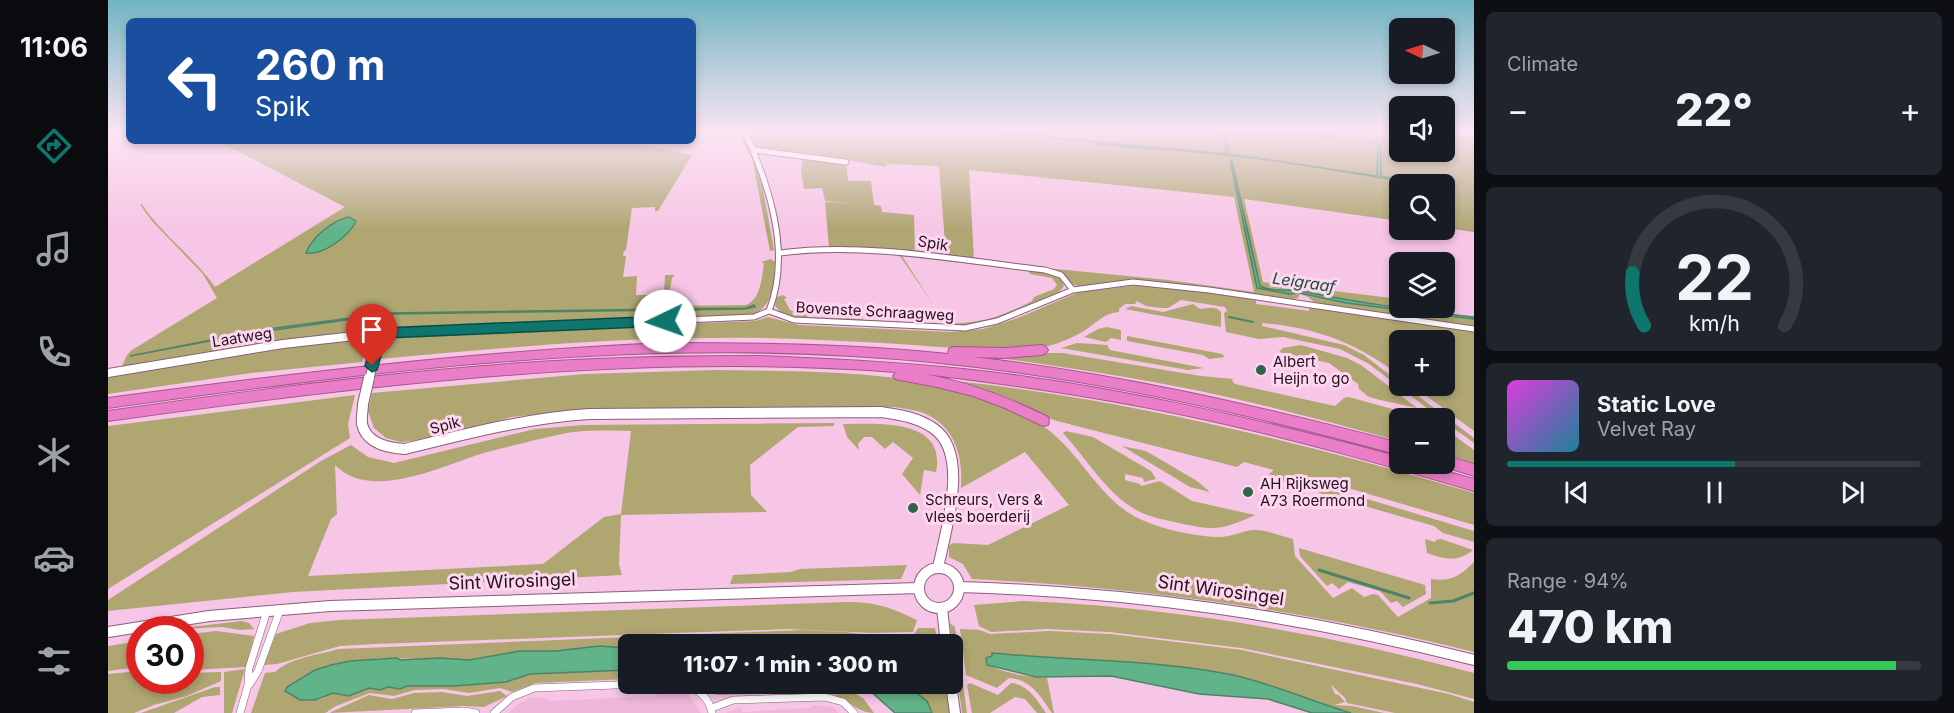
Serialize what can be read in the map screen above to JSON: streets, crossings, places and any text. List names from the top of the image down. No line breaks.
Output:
{"streets":{"main road":["Spik","Laatweg","Sint Wirosingel"],"street":["Bovenste Schraagweg"]},"crossings":[["Spik","Bovenste Schraagweg"],["Spik","Laatweg"],["Spik","Sint Wirosingel"]],"water":["Leigraaf"],"places":["Albert Heijn to go","AH Rijksweg A73 Roermond","Schreurs, Vers & vlees boerderij"],"north":"left","page":{"tabs":"11:06","tile":["Climate",["Range · 94%","470 km"]],"map_buttons":["+","−"],"turn":["260 m","Spik"],"heat":["−","22°","+"],"song":["Static Love","Velvet Ray"],"limit":"30","trip":"11:07 · 1 min · 300 m","gauge":["22","km/h"]}}
